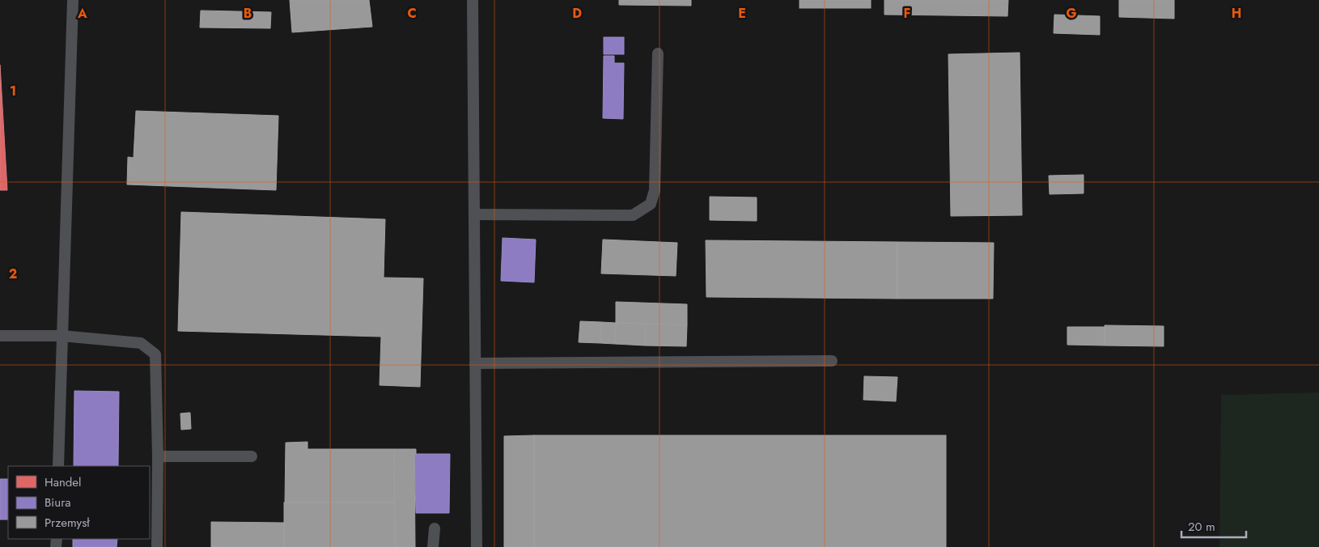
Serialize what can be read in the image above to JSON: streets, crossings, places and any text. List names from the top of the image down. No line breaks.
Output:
{"legend":["Handel","Biura","Przemysł"],"scale_bar":"20 m","grid":{"columns":["A","B","C","D","E","F","G","H"],"rows":["1","2"]}}
